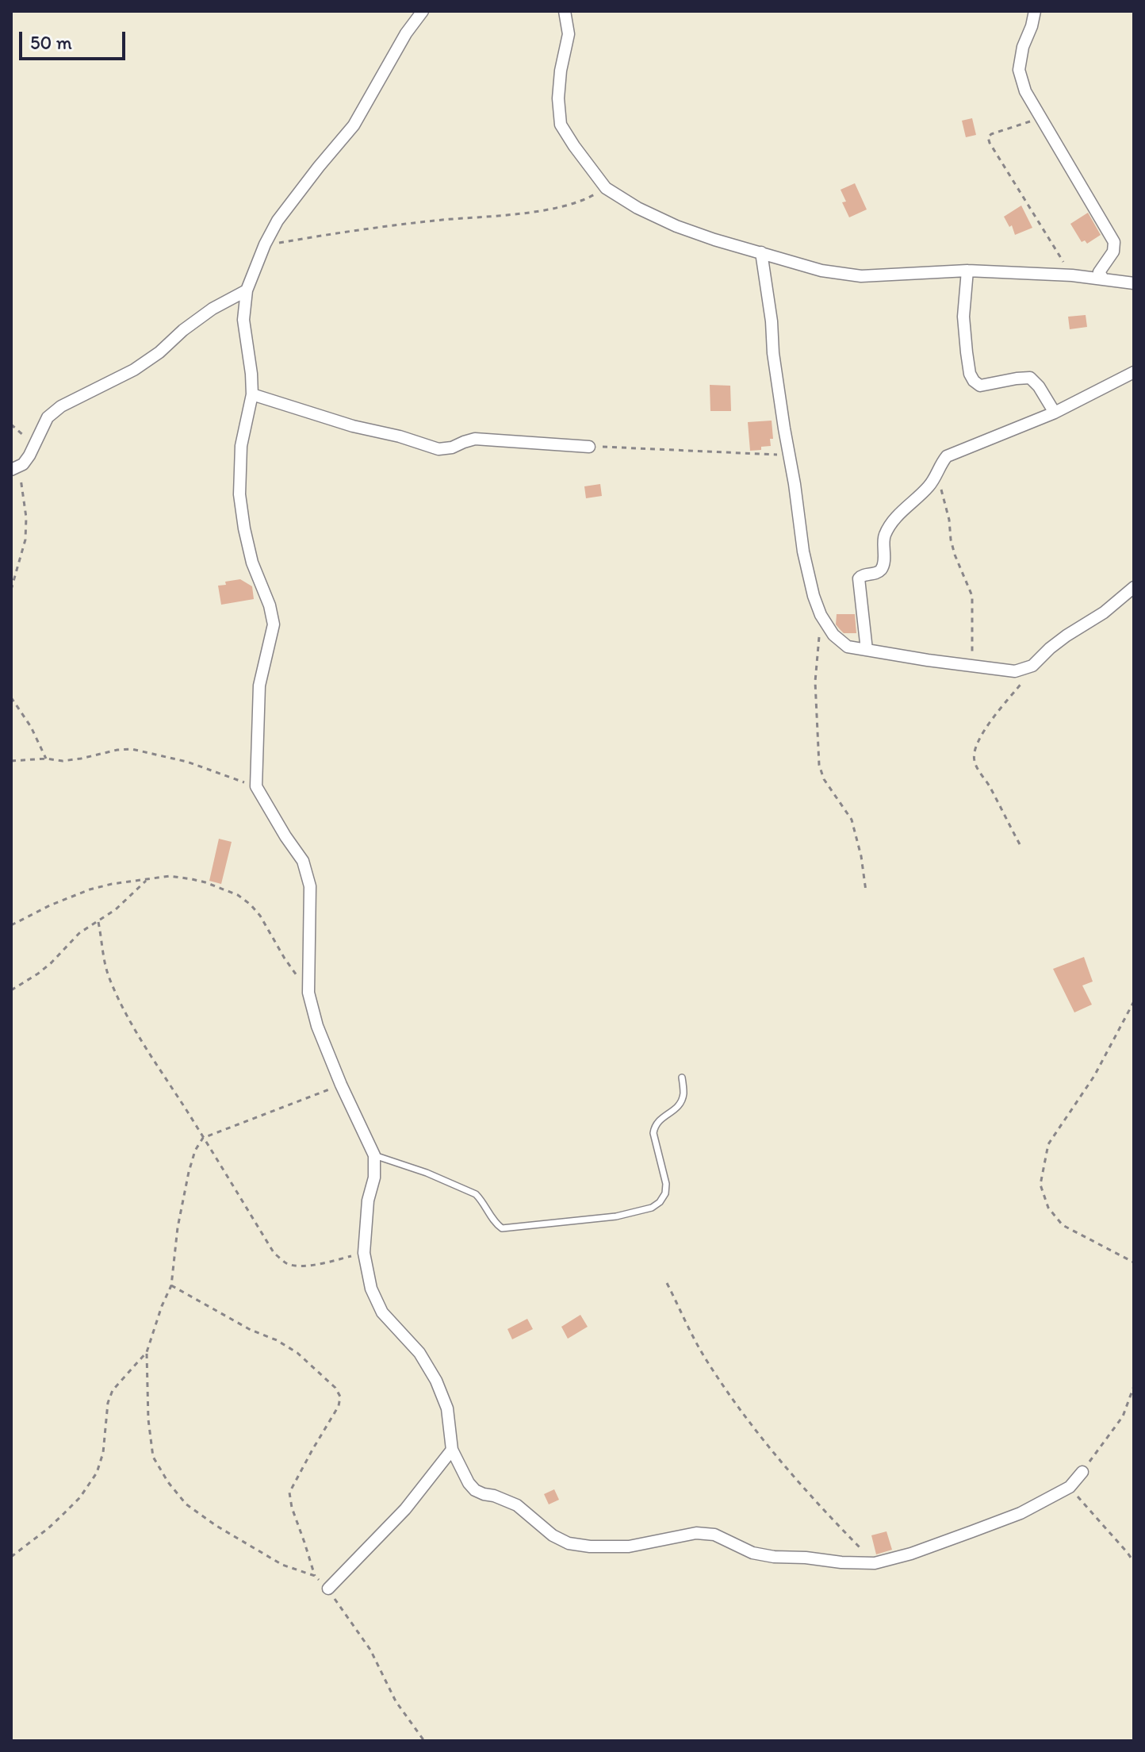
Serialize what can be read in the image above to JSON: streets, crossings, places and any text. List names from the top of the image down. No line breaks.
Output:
{"scale_bar":"50 m"}
